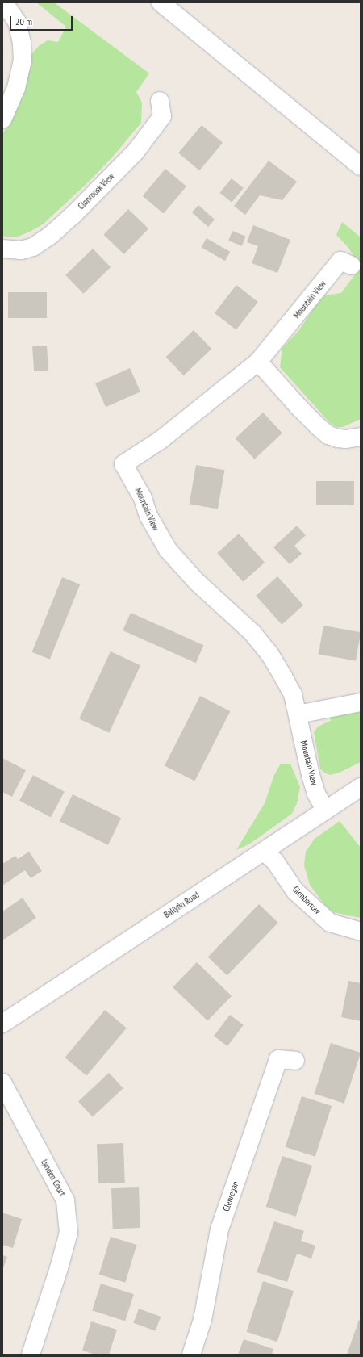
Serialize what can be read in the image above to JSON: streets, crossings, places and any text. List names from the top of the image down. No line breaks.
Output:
{"streets":{"street":["Clonroosk View","Mountain View","Glenbarrow","Ballyfin Road","Lynden Court","Glenregan"]},"crossings":[["Mountain View","Ballyfin Road"],["Glenbarrow","Ballyfin Road"]],"scale_bar":"20 m"}
